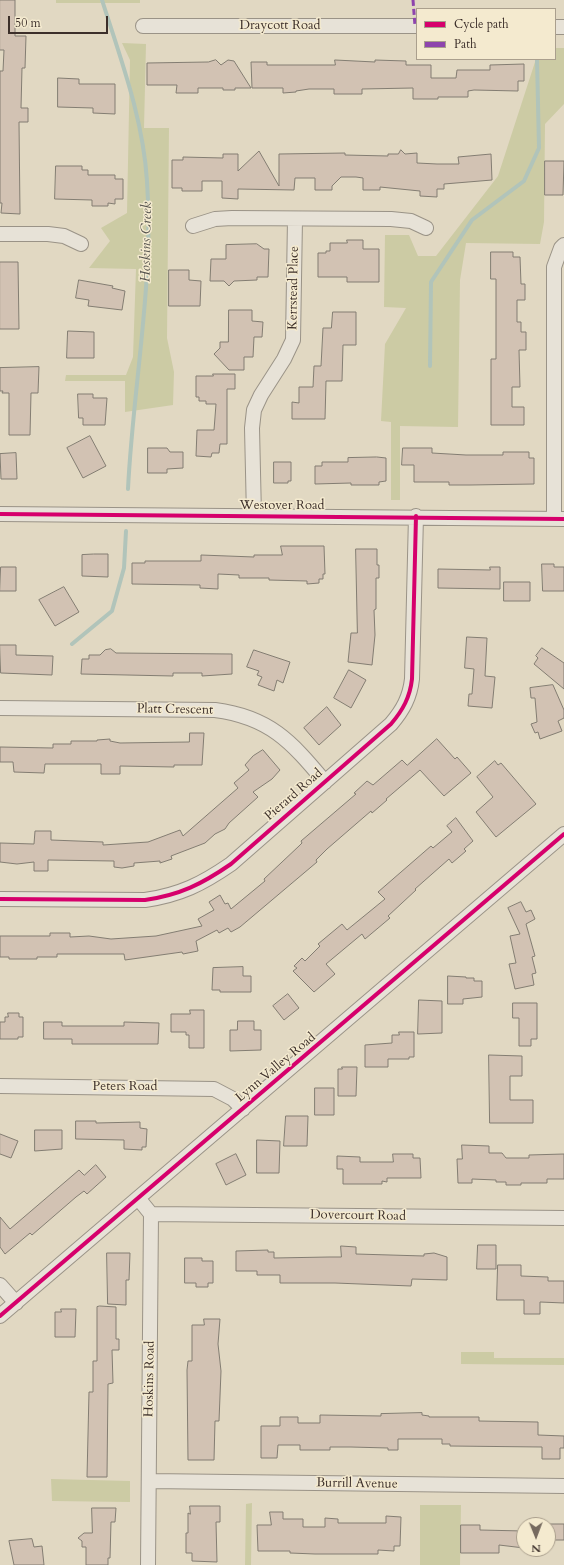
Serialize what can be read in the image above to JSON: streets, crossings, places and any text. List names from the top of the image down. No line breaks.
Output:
{"streets":{"street":["Draycott Road","Kerrstead Place","Westover Road","Platt Crescent","Pierard Road","Lynn Valley Road","Peters Road","Dovercourt Road","Hoskins Road","Burrill Avenue"]},"crossings":[["Kerrstead Place","Westover Road"],["Westover Road","Pierard Road"],["Platt Crescent","Pierard Road"],["Lynn Valley Road","Peters Road"],["Dovercourt Road","Hoskins Road"],["Hoskins Road","Burrill Avenue"]],"water":["Hoskins Creek"],"legend":["Cycle path","Path"],"scale_bar":"50 m","north":"bottom"}
